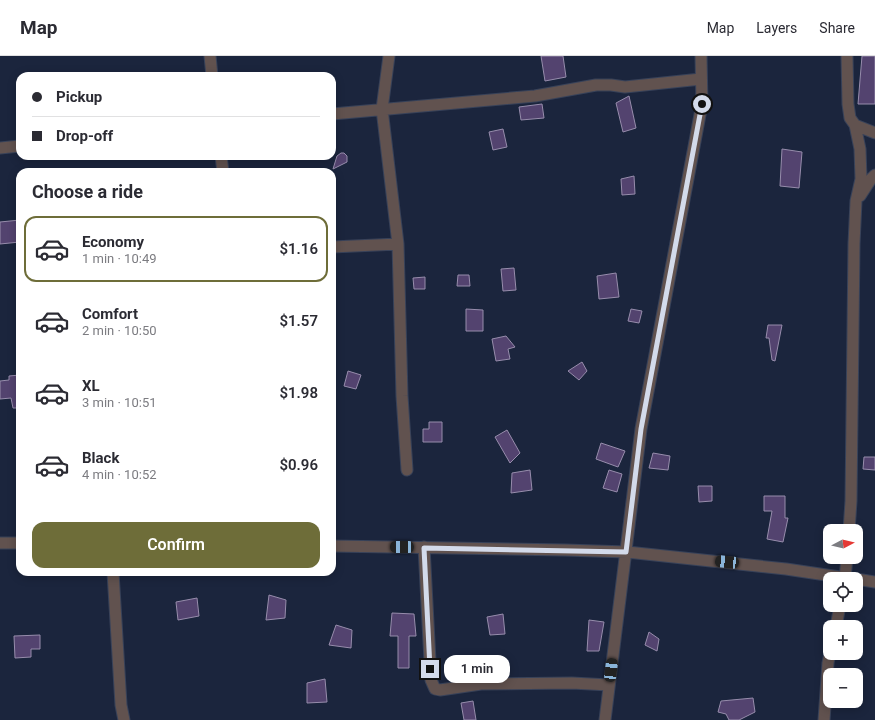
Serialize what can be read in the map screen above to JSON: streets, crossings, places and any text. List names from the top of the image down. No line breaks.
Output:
{"north":"right","page":{"header":"Map","nav":["Map","Layers","Share"],"banner":["Pickup","Drop-off"],"heading":"Choose a ride","list":[{"name":"Economy","note":"1 min · 10:49","value":"$1.16"},{"name":"Comfort","note":"2 min · 10:50","value":"$1.57"},{"name":"XL","note":"3 min · 10:51","value":"$1.98"},{"name":"Black","note":"4 min · 10:52","value":"$0.96"}],"buttons":"Confirm","map_buttons":["+","−"],"bubble":"1 min"}}
